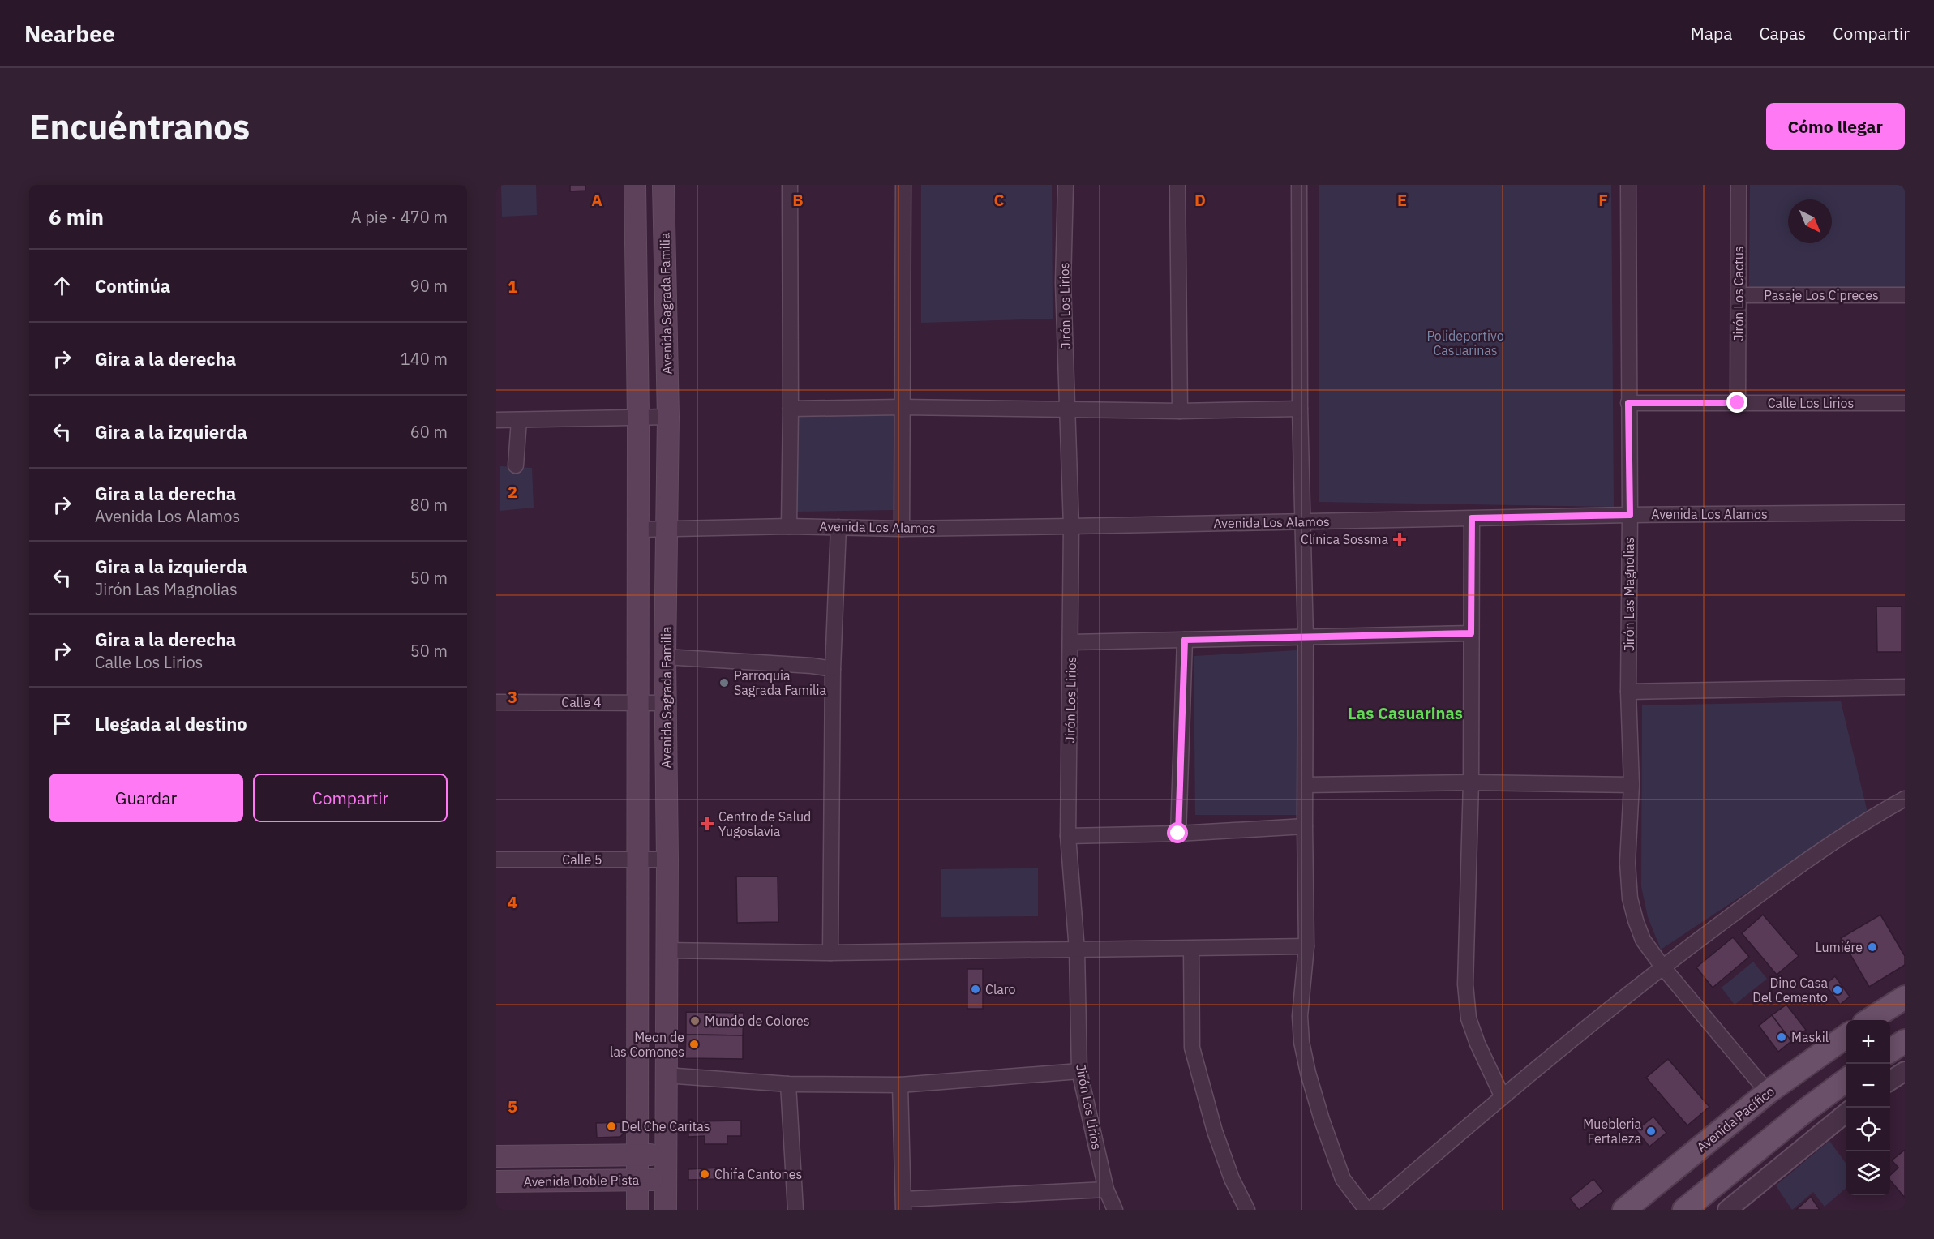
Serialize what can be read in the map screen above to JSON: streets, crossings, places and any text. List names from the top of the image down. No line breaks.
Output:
{"streets":{"main road":["Avenida Sagrada Familia","Avenida Pacífico","Avenida Doble Pista"],"street":["Jirón Los Cactus","Pasaje Los Cipreces","Jirón Los Lirios","Calle Los Lirios","Avenida Los Alamos","Jirón Las Magnolias","Calle 4","Calle 5"]},"crossings":[["Jirón Los Cactus","Pasaje Los Cipreces"],["Jirón Los Cactus","Calle Los Lirios"],["Avenida Sagrada Familia","Avenida Los Alamos"],["Avenida Sagrada Familia","Calle 4"],["Avenida Sagrada Familia","Calle 5"],["Avenida Sagrada Familia","Avenida Doble Pista"],["Jirón Los Lirios","Avenida Los Alamos"],["Calle Los Lirios","Jirón Las Magnolias"],["Avenida Los Alamos","Jirón Las Magnolias"],["Jirón Las Magnolias","Avenida Pacífico"]],"districts":["Las Casuarinas"],"parks":["Polideportivo Casuarinas"],"places":{"health":["Clínica Sossma","Centro de Salud Yugoslavia"],"other":["Parroquia Sagrada Familia","Lumiére","Claro","Dino Casa Del Cemento","Mundo de Colores","Maskil","Meon de las Comones","Del Che Caritas","Muebleria Fertaleza","Chifa Cantones"]},"north":"bottom right","page":{"header":"Nearbee","nav":["Mapa","Capas","Compartir"],"buttons":["Cómo llegar",["Guardar","Compartir"]],"title":"Encuéntranos","heading":["6 min","A pie · 470 m"],"list":[["Continúa","90 m"],["Gira a la derecha","140 m"],["Gira a la izquierda","60 m"],["Gira a la derecha","Avenida Los Alamos","80 m"],["Gira a la izquierda","Jirón Las Magnolias","50 m"],["Gira a la derecha","Calle Los Lirios","50 m"],"Llegada al destino"],"map_buttons":["+","−"]},"grid":{"columns":["A","B","C","D","E","F"],"rows":["1","2","3","4","5"]}}
